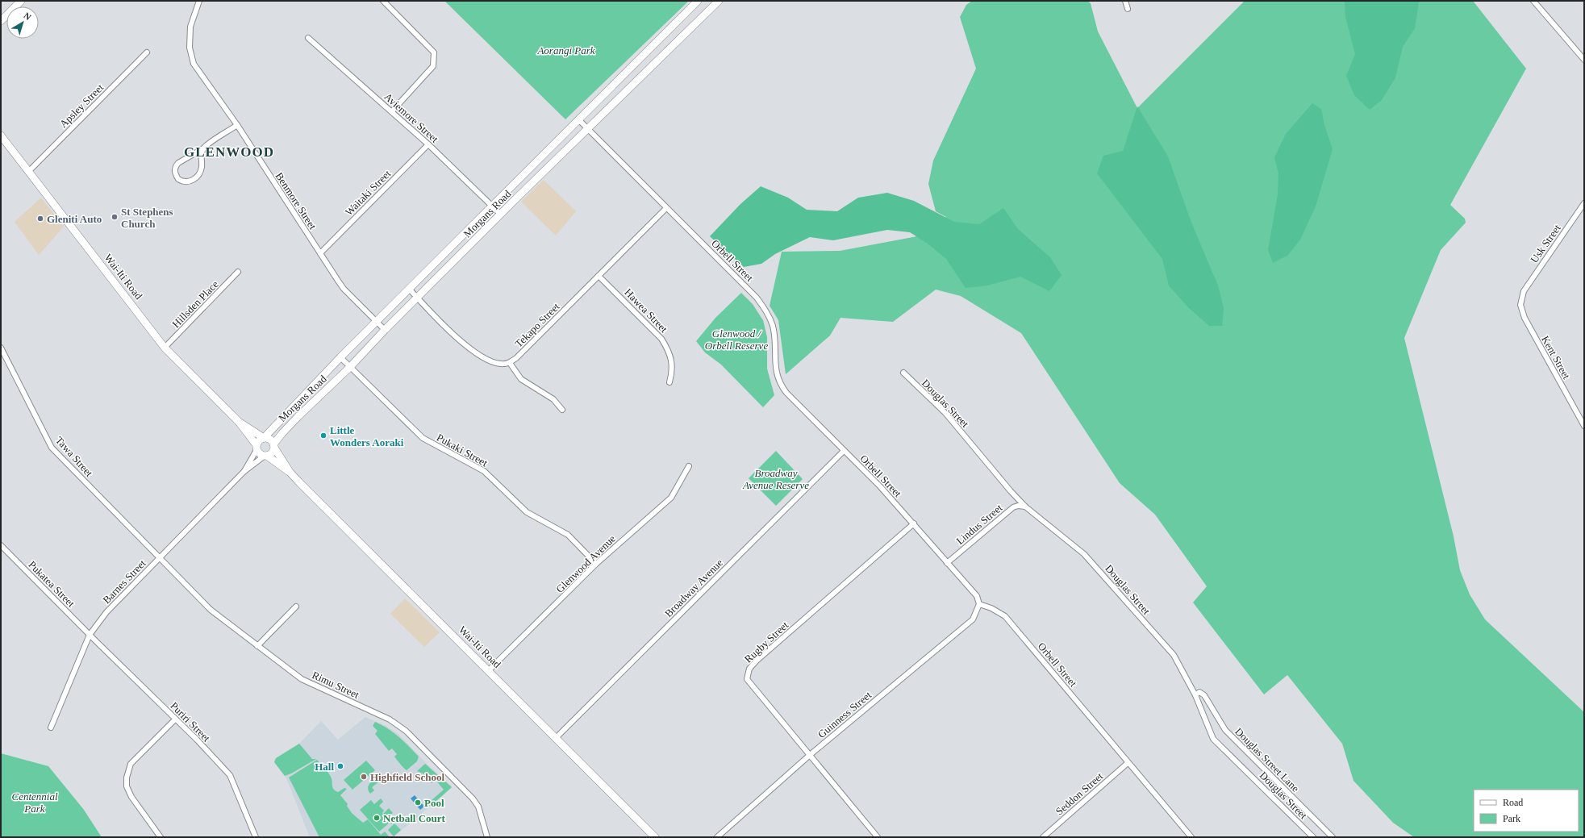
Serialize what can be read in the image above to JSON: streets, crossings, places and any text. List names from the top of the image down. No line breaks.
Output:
{"streets":{"street":["Apsley Street","Aviemore Street","Waitaki Street","Benmore Street","Morgans Road","Usk Street","Orbell Street","Wai-Iti Road","Hillsden Place","Hawea Street","Tekapo Street","Kent Street","Douglas Street","Pukaki Street","Tawa Street","Lindus Street","Glenwood Avenue","Barnes Street","Pukatea Street","Broadway Avenue","Rugby Street","Rimu Street","Guinness Street","Puriri Street","Douglas Street Lane","Seddon Street"]},"crossings":[["Apsley Street","Wai-Iti Road"],["Aviemore Street","Waitaki Street"],["Aviemore Street","Morgans Road"],["Waitaki Street","Benmore Street"],["Benmore Street","Morgans Road"],["Morgans Road","Orbell Street"],["Morgans Road","Wai-Iti Road"],["Morgans Road","Pukaki Street"],["Morgans Road","Barnes Street"],["Usk Street","Kent Street"],["Orbell Street","Tekapo Street"],["Orbell Street","Lindus Street"],["Orbell Street","Broadway Avenue"],["Orbell Street","Rugby Street"],["Orbell Street","Guinness Street"],["Orbell Street","Seddon Street"],["Wai-Iti Road","Hillsden Place"],["Wai-Iti Road","Glenwood Avenue"],["Wai-Iti Road","Barnes Street"],["Wai-Iti Road","Broadway Avenue"],["Hawea Street","Tekapo Street"],["Douglas Street","Lindus Street"],["Douglas Street","Douglas Street Lane"],["Pukaki Street","Glenwood Avenue"],["Tawa Street","Barnes Street"],["Tawa Street","Rimu Street"],["Barnes Street","Pukatea Street"],["Barnes Street","Rimu Street"],["Barnes Street","Puriri Street"],["Pukatea Street","Puriri Street"],["Rugby Street","Guinness Street"]],"districts":["GLENWOOD"],"parks":["Aorangi Park","Glenwood / Orbell Reserve","Broadway Avenue Reserve","Centennial Park"],"places":["St Stephens Church","Gleniti Auto","Little Wonders Aoraki","Hall","Highfield School","Pool","Netball Court"],"legend":["Road","Park"],"north":"top right"}
